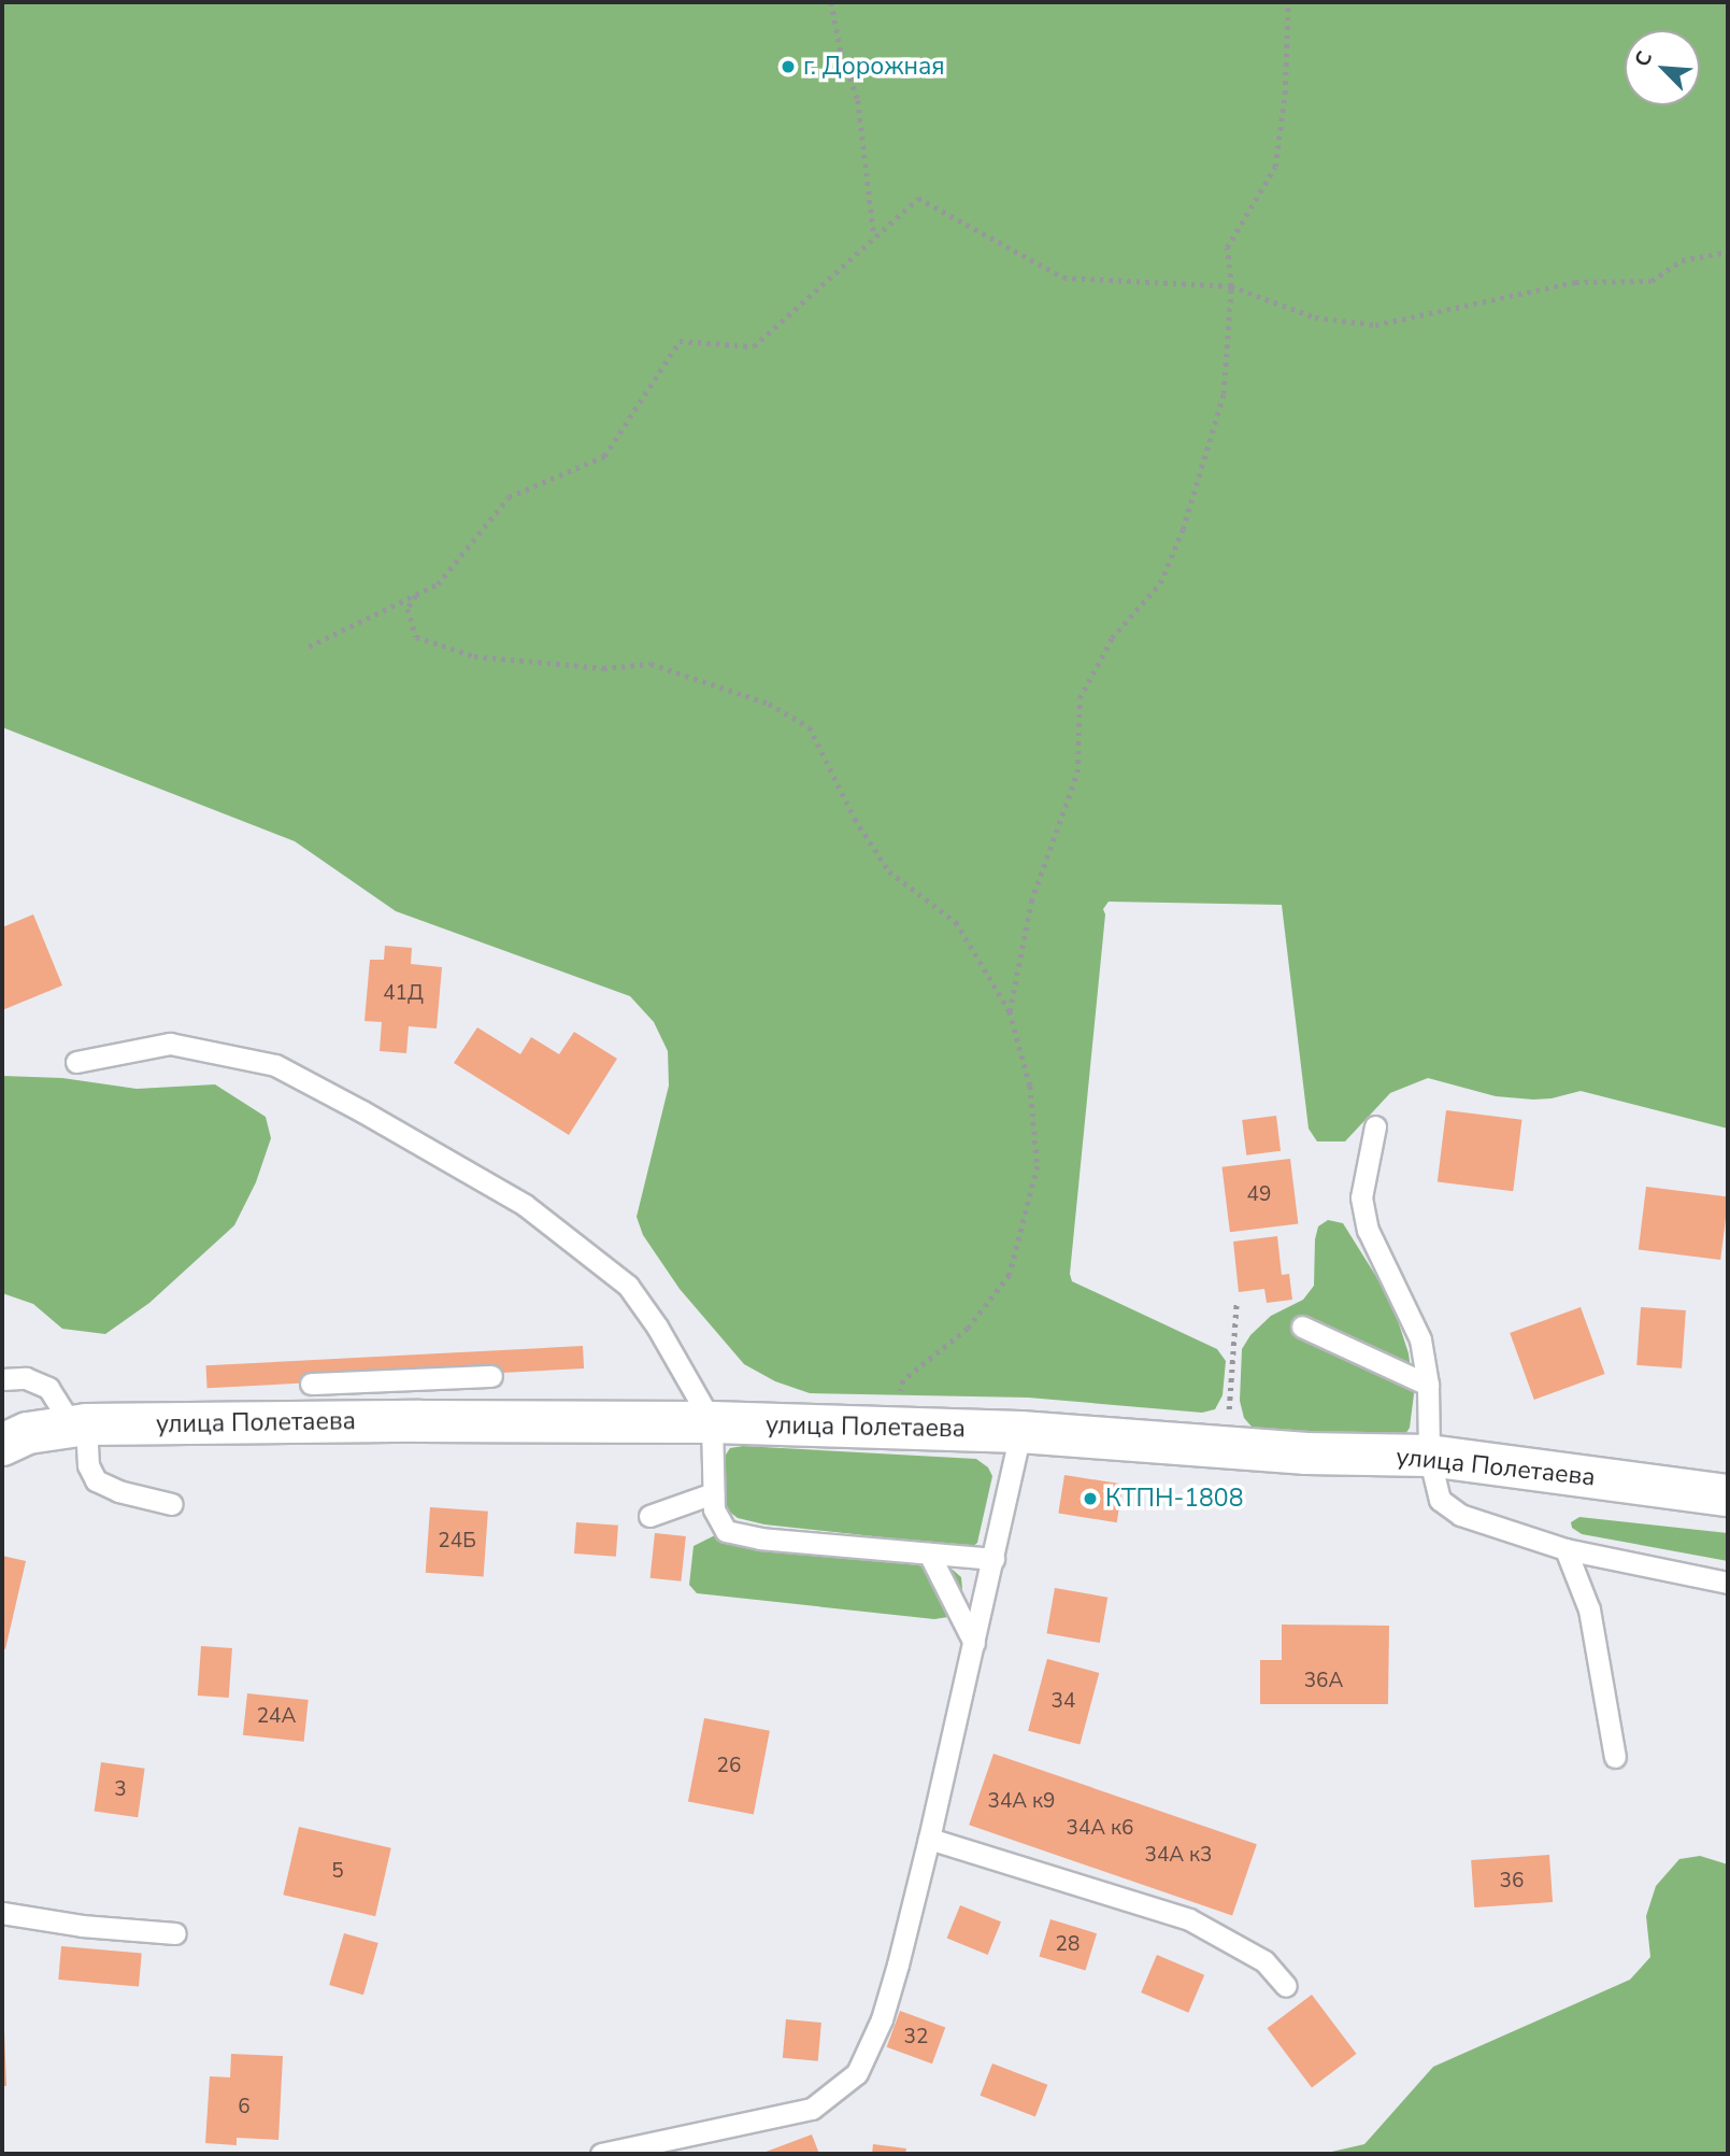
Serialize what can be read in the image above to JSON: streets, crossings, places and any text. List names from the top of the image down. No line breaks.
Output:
{"streets":{"street":["улица Полетаева"]},"places":["г. Дорожная","КТПН-1808"],"house_numbers":["41Д","49","24Б","36А","34","24А","26","3","34А к9","34А к6","34А к3","5","36","28","32","6"],"north":"top left"}
